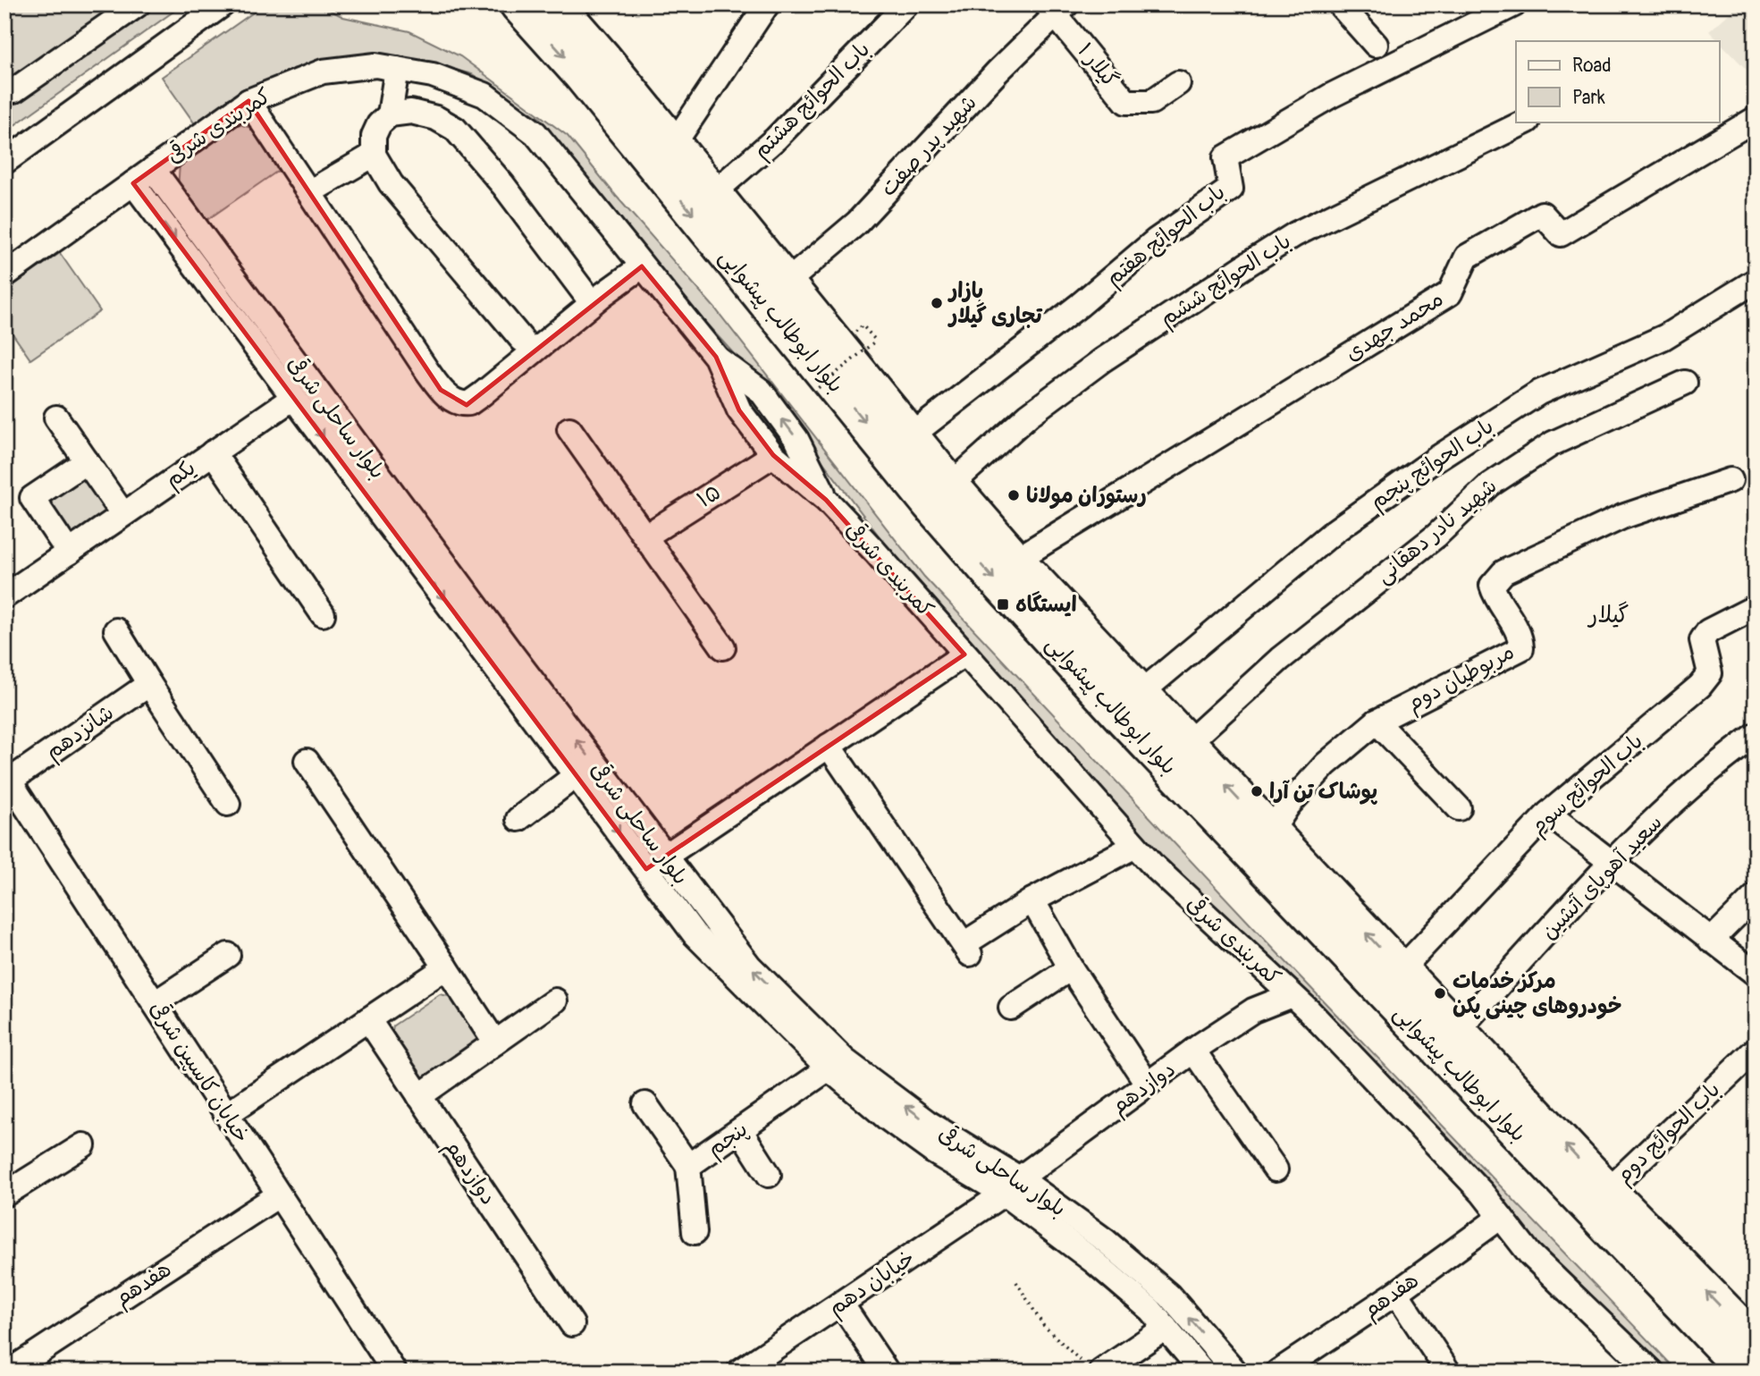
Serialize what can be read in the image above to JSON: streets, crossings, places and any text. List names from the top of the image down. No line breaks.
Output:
{"streets":{"highway":["بلوار ابوطالب پیشوایی"],"street":["گیلار ۱","باب الحوائج هشتم","کمربندی شرقی","شهید پدر صفت","باب الحوائج هفتم","باب الحوائج ششم","محمد جهدی","بلوار ساحلی شرقی","باب الحوائج پنجم","یکم","۱۵","شهید نادر دهقانی","مربوطیان دوم","شانزدهم","باب الحوائج سوم","سعید آهوپای آتشین","خیابان کاسپین شرقی","دوازدهم","باب الحوائج دوم","پنجم","خیابان دهم","هفدهم"]},"crossings":[["گیلار ۱","شهید پدر صفت"],["باب الحوائج هشتم","بلوار ابوطالب پیشوایی"],["کمربندی شرقی","بلوار ساحلی شرقی"],["کمربندی شرقی","۱۵"],["کمربندی شرقی","دوازدهم"],["کمربندی شرقی","هفدهم"],["شهید پدر صفت","بلوار ابوطالب پیشوایی"],["باب الحوائج هفتم","بلوار ابوطالب پیشوایی"],["باب الحوائج ششم","بلوار ابوطالب پیشوایی"],["بلوار ابوطالب پیشوایی","محمد جهدی"],["بلوار ابوطالب پیشوایی","باب الحوائج پنجم"],["بلوار ابوطالب پیشوایی","شهید نادر دهقانی"],["بلوار ابوطالب پیشوایی","مربوطیان دوم"],["بلوار ابوطالب پیشوایی","باب الحوائج سوم"],["بلوار ابوطالب پیشوایی","سعید آهوپای آتشین"],["بلوار ابوطالب پیشوایی","باب الحوائج دوم"],["بلوار ساحلی شرقی","یکم"],["بلوار ساحلی شرقی","دوازدهم"],["بلوار ساحلی شرقی","پنجم"],["بلوار ساحلی شرقی","خیابان دهم"],["شانزدهم","خیابان کاسپین شرقی"],["خیابان کاسپین شرقی","هفدهم"],["دوازدهم","خیابان دهم"]],"districts":["گیلار"],"places":{"other":["بازار تجاری گیلار","رستوران مولانا","پوشاک تن آرا","مرکز خدمات خودروهای چینی پکن"],"transit":["ایستگاه"]},"legend":["Road","Park"]}
